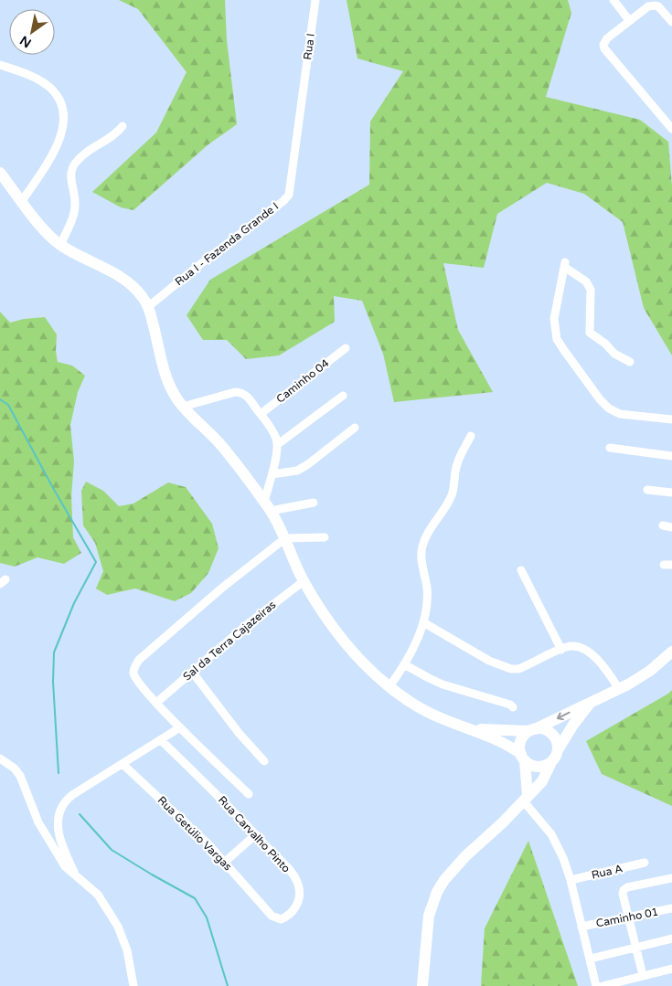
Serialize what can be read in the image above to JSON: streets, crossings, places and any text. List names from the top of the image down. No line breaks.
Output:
{"streets":{"street":["Rua I","Rua I - Fazenda Grande I","Caminho 04","Sal da Terra Cajazeiras","Rua Getúlio Vargas","Rua Carvalho Pinto","Rua A","Caminho 01"]},"crossings":[["Rua I","Rua I - Fazenda Grande I"],["Rua Getúlio Vargas","Rua Carvalho Pinto"]],"north":"bottom left"}
